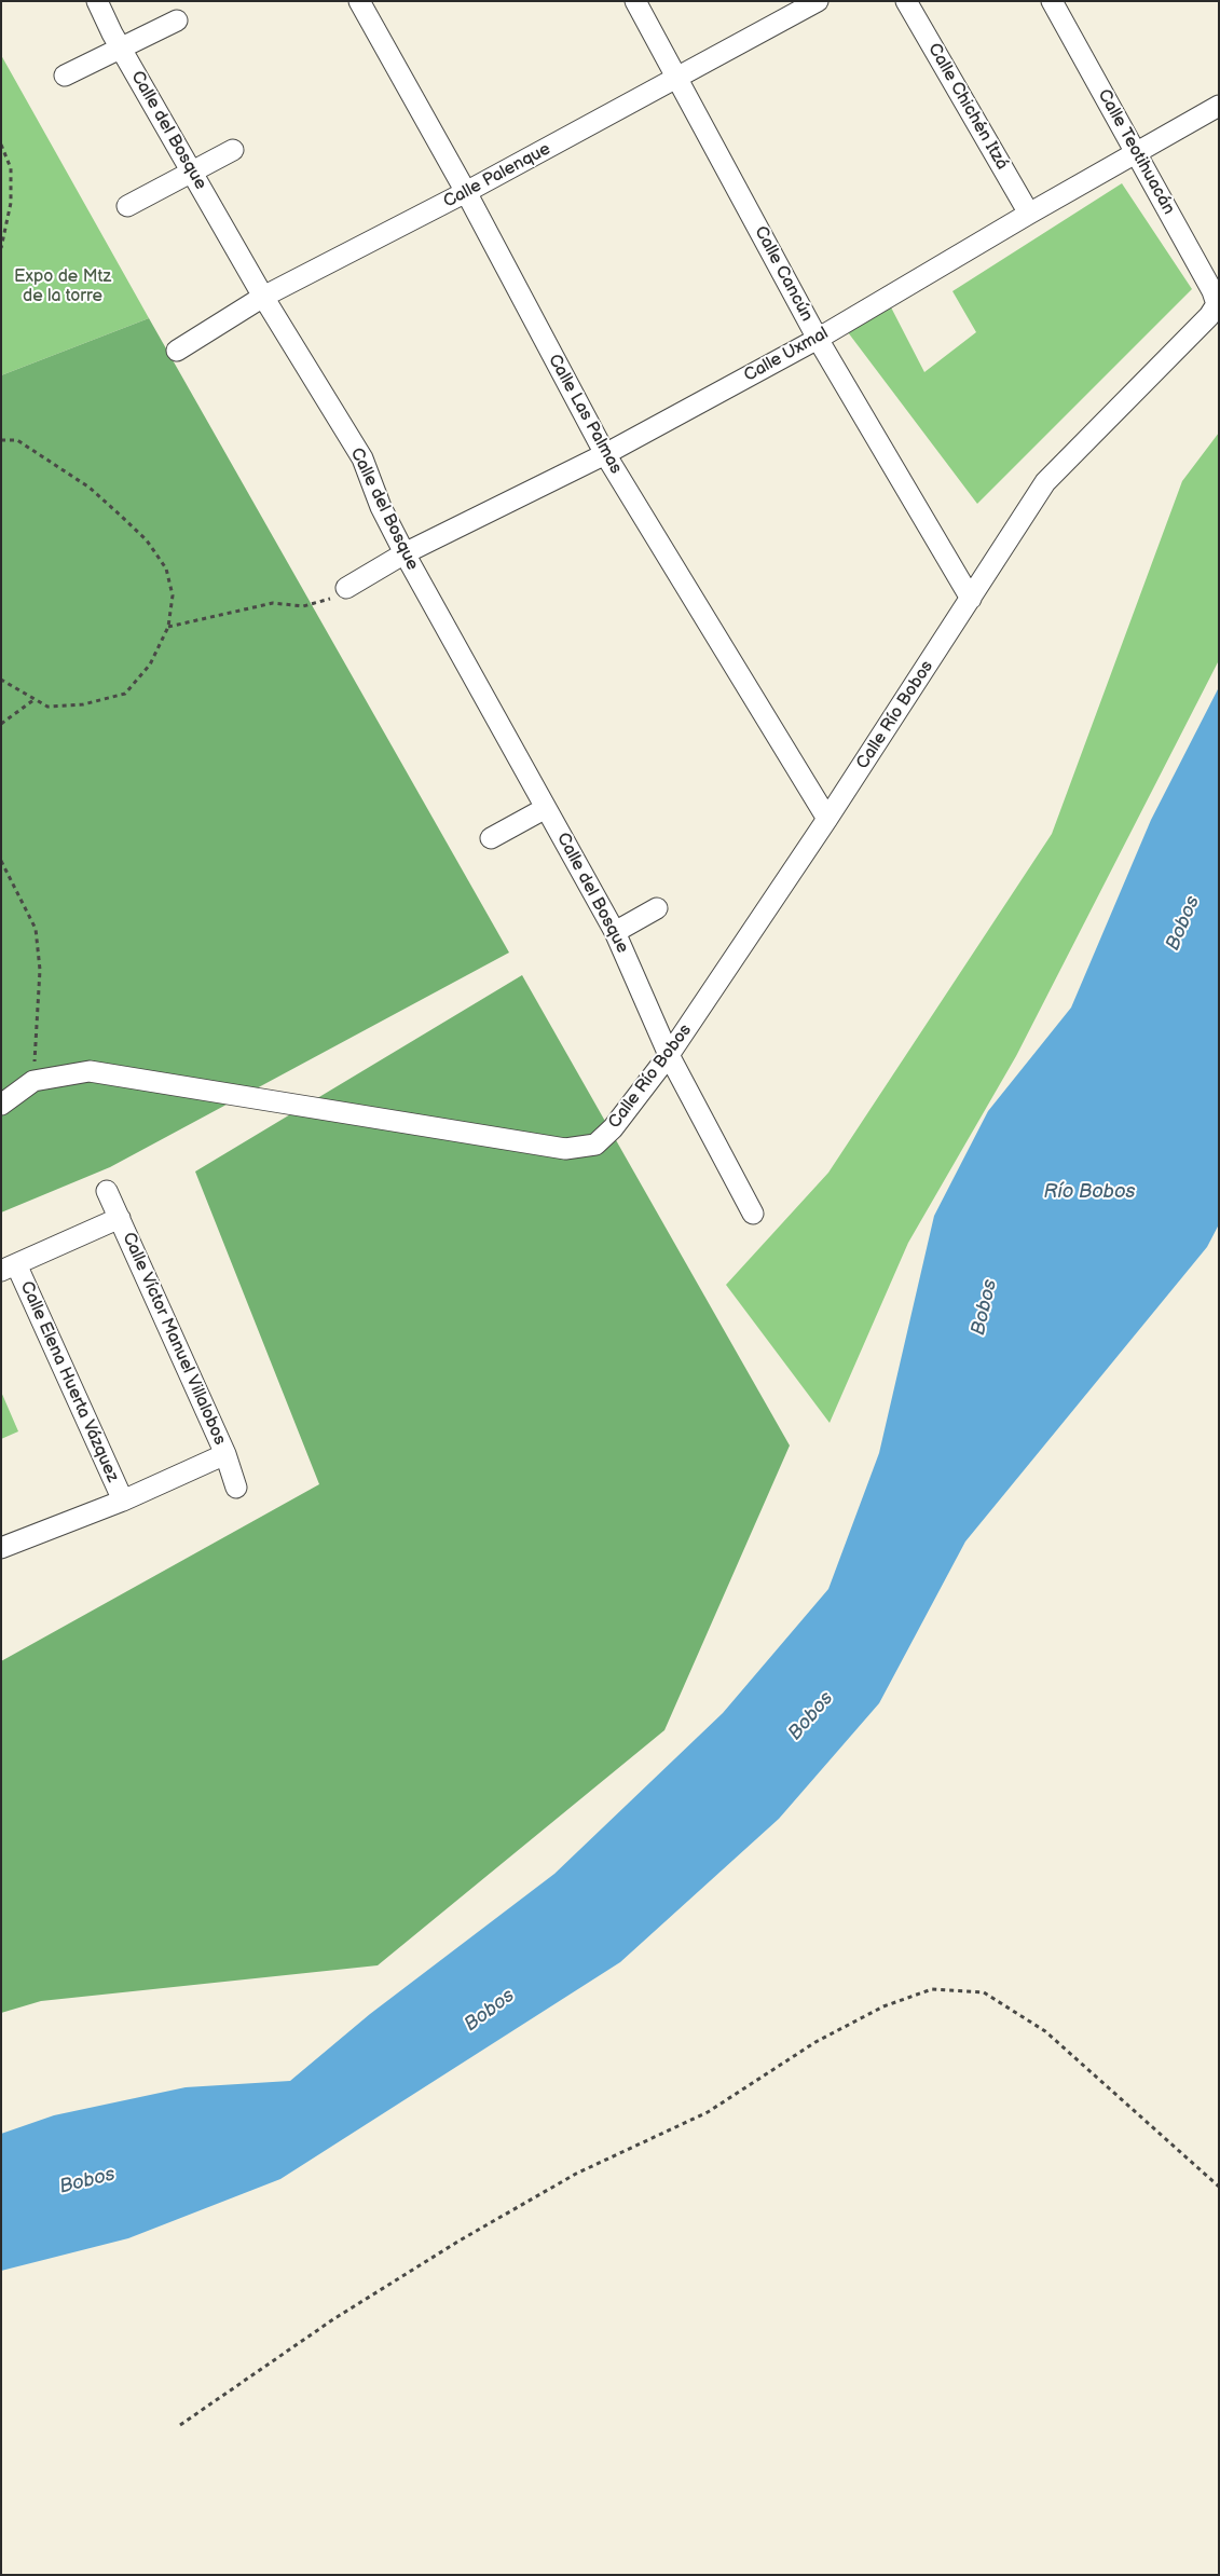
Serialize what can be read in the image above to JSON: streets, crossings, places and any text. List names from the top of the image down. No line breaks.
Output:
{"streets":{"street":["Calle Chichén Itzá","Calle del Bosque","Calle Teotihuacán","Calle Palenque","Calle Cancún","Calle Uxmal","Calle Las Palmas","Calle Río Bobos","Calle Víctor Manuel Villalobos","Calle Elena Huerta Vázquez"]},"crossings":[["Calle Chichén Itzá","Calle Uxmal"],["Calle del Bosque","Calle Palenque"],["Calle del Bosque","Calle Uxmal"],["Calle del Bosque","Calle Río Bobos"],["Calle Teotihuacán","Calle Uxmal"],["Calle Teotihuacán","Calle Río Bobos"],["Calle Palenque","Calle Cancún"],["Calle Palenque","Calle Las Palmas"],["Calle Cancún","Calle Uxmal"],["Calle Cancún","Calle Río Bobos"],["Calle Uxmal","Calle Las Palmas"],["Calle Las Palmas","Calle Río Bobos"]],"water":["Bobos","Río Bobos"],"parks":["Expo de Mtz de la torre"]}
